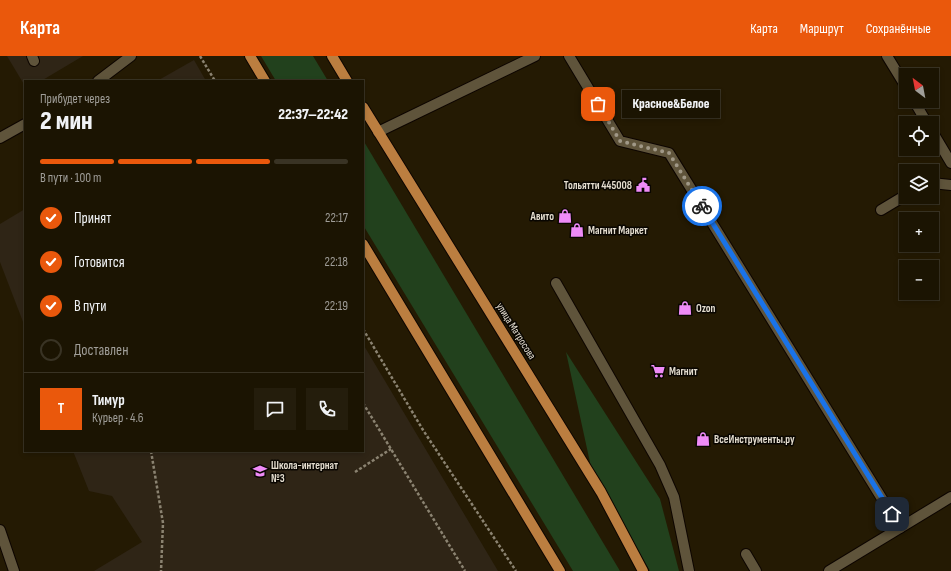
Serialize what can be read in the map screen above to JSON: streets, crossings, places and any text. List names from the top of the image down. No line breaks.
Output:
{"streets":{"main road":["улица Матросова"]},"places":{"other":["Красное&Белое"],"public building":["Тольятти 445008"],"shop":["Авито","Магнит Маркет","Ozon","ВсеИнструменты.ру"],"supermarket":["Магнит"],"school or university":["Школа-интернат №3"]},"north":"top left","page":{"header":"Карта","nav":["Карта","Маршрут","Сохранённые"],"map_buttons":["+","−"],"heading":["2 мин","Прибудет через","22:37–22:42"],"panel":["Тимур","Курьер · 4.6"],"bubble":"Красное&Белое","bar":"В пути · 100 m","list":[["Принят","22:17"],["Готовится","22:18"],["В пути","22:19"],"Доставлен"],"round":"Т"}}
